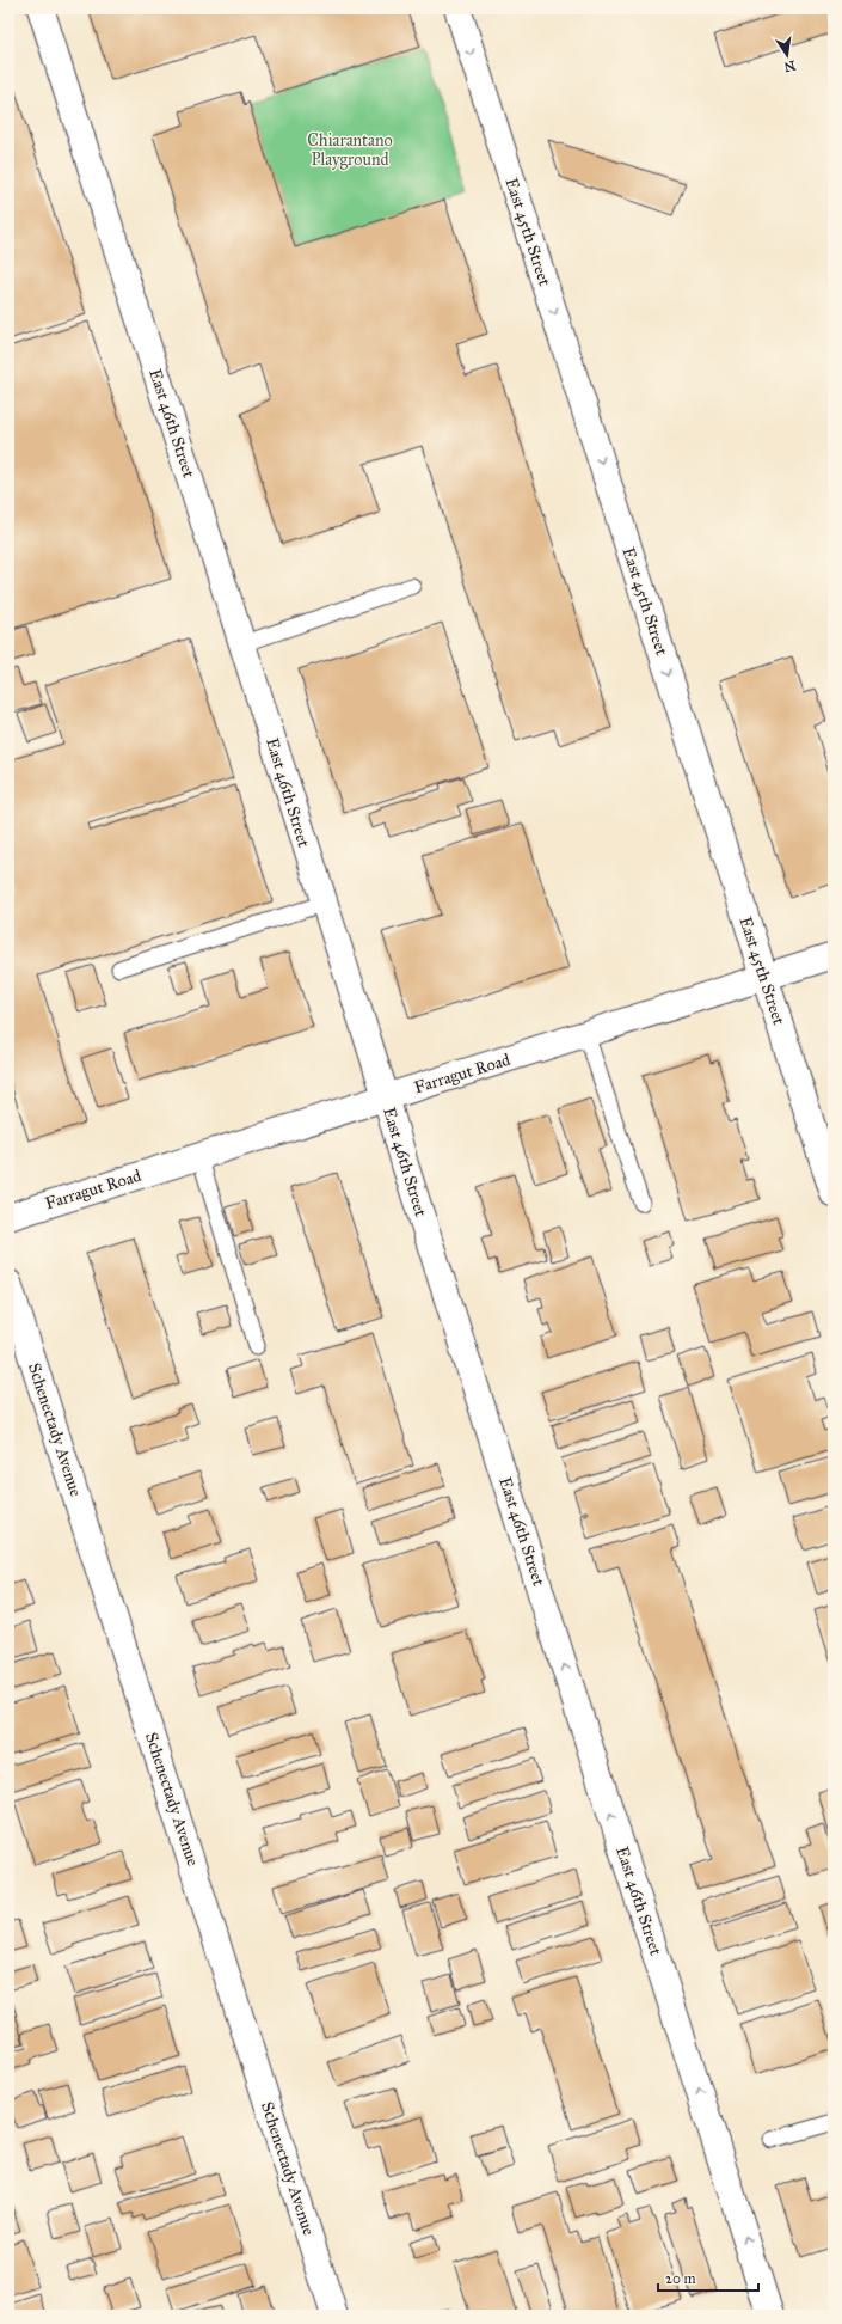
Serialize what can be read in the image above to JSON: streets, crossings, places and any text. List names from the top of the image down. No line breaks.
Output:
{"streets":{"street":["East 45th Street","East 46th Street","Farragut Road","Schenectady Avenue"]},"crossings":[["East 45th Street","Farragut Road"],["East 46th Street","Farragut Road"]],"one_way":["East 45th Street","East 46th Street"],"parks":["Chiarantano Playground"],"scale_bar":"20 m","north":"bottom"}
